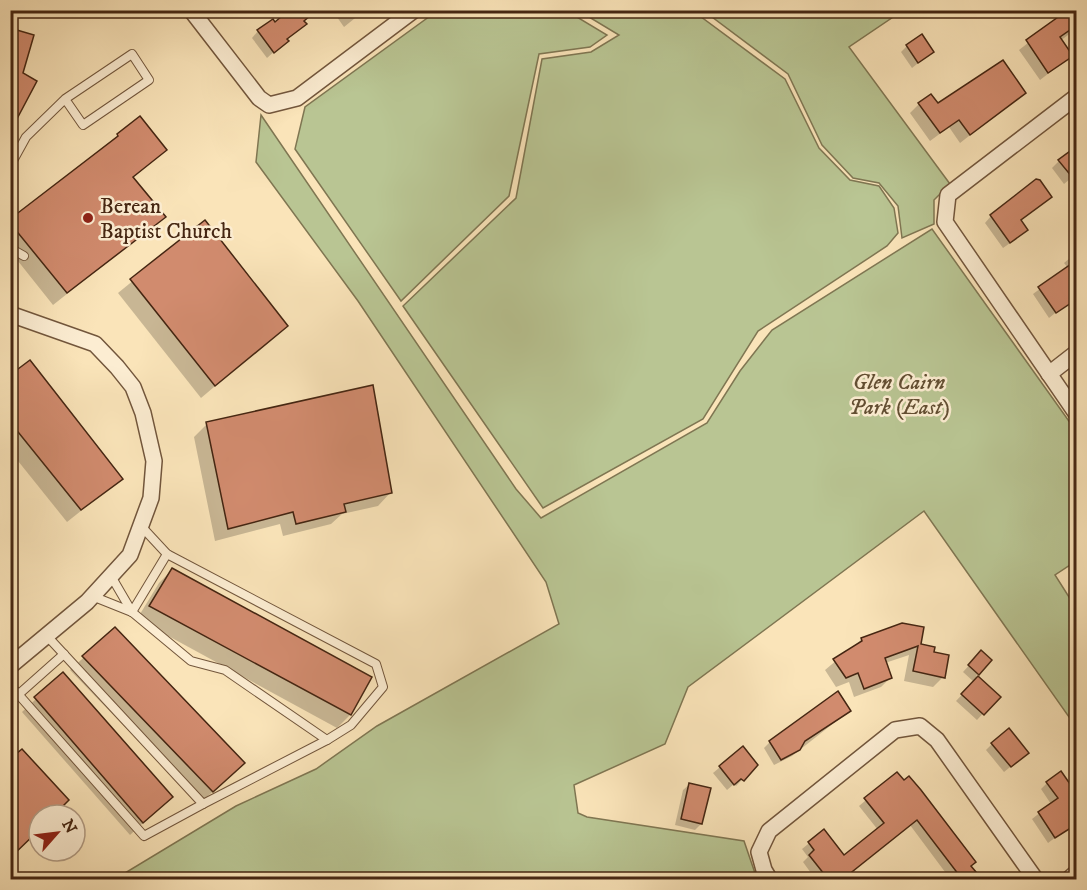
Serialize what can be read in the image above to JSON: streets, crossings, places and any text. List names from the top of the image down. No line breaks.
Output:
{"parks":["Glen Cairn Park (East)"],"places":["Berean Baptist Church"],"north":"top right"}
